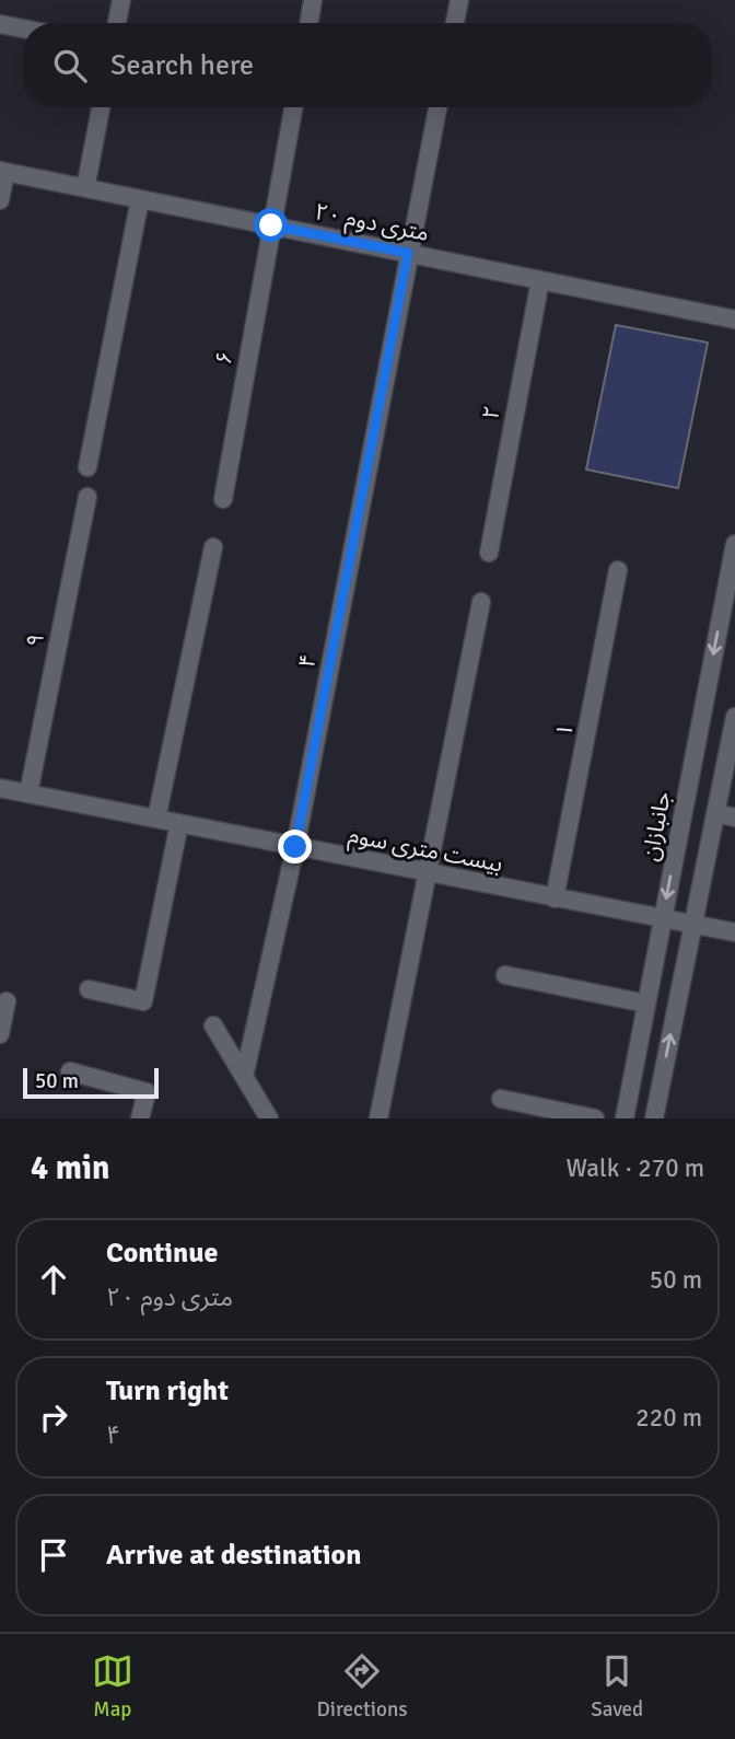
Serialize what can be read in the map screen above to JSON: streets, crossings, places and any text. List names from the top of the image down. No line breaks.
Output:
{"streets":{"street":["۲۰ متری دوم","۶","۲","۹","۴","۱","جانبازان","بیست متری سوم"]},"crossings":[["۲۰ متری دوم","۶"],["۲۰ متری دوم","۲"],["۲۰ متری دوم","۴"],["۹","بیست متری سوم"],["۴","بیست متری سوم"],["۱","بیست متری سوم"],["جانبازان","بیست متری سوم"]],"scale_bar":"50 m","page":{"search":"Search here","scale":"50 m","heading":["4 min","Walk · 270 m"],"list":[["Continue","۲۰ متری دوم","50 m"],["Turn right","۴","220 m"],"Arrive at destination"],"nav":["Map","Directions","Saved"]}}
